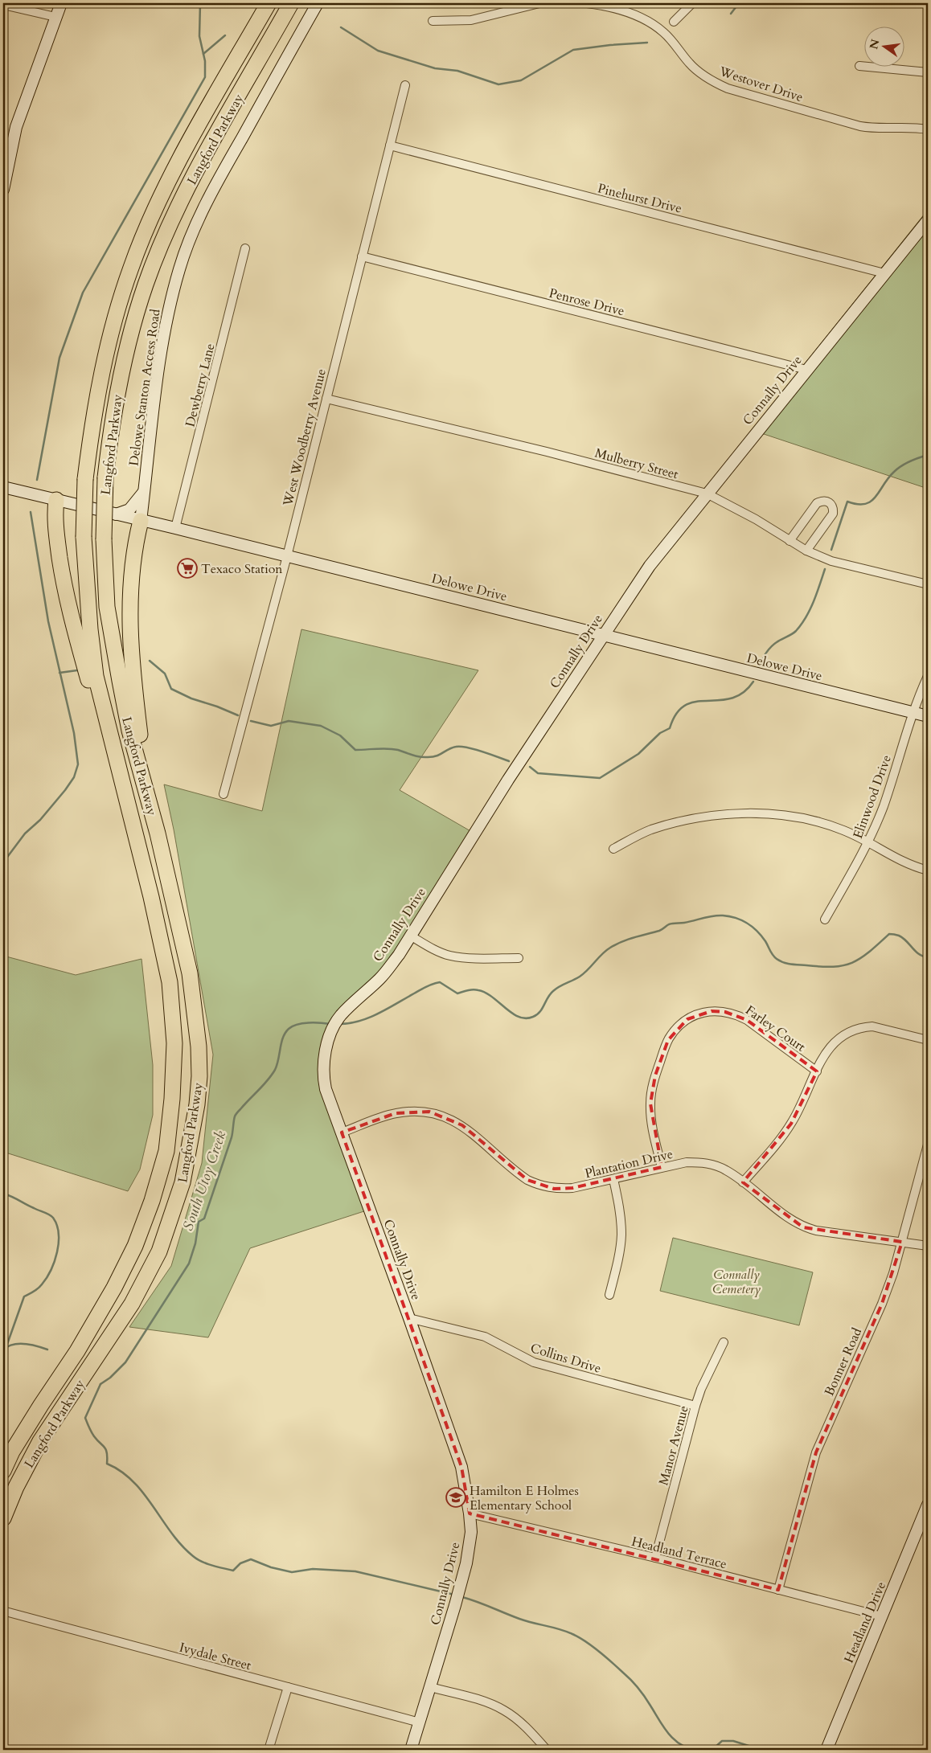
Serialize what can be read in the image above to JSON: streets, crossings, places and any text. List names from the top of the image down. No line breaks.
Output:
{"streets":{"highway":["Langford Parkway"],"street":["Westover Drive","Pinehurst Drive","Penrose Drive","Dewberry Lane","Delowe Stanton Access Road","Connally Drive","West Woodberry Avenue","Mulberry Street","Delowe Drive","Elinwood Drive","Farley Court","Plantation Drive","Collins Drive","Bonner Road","Manor Avenue","Headland Terrace","Headland Drive","Ivydale Street"]},"crossings":[["Pinehurst Drive","Connally Drive"],["Pinehurst Drive","West Woodberry Avenue"],["Penrose Drive","Connally Drive"],["Penrose Drive","West Woodberry Avenue"],["Dewberry Lane","Delowe Drive"],["Delowe Stanton Access Road","Delowe Drive"],["Connally Drive","Mulberry Street"],["Connally Drive","Delowe Drive"],["Connally Drive","Plantation Drive"],["Connally Drive","Collins Drive"],["Connally Drive","Headland Terrace"],["Connally Drive","Ivydale Street"],["West Woodberry Avenue","Mulberry Street"],["West Woodberry Avenue","Delowe Drive"],["Delowe Drive","Elinwood Drive"],["Farley Court","Plantation Drive"],["Plantation Drive","Bonner Road"],["Collins Drive","Manor Avenue"],["Bonner Road","Headland Terrace"],["Manor Avenue","Headland Terrace"],["Headland Terrace","Headland Drive"]],"water":["South Utoy Creek"],"parks":["Connally Cemetery"],"places":{"supermarket":["Texaco Station"],"school or university":["Hamilton E Holmes Elementary School"]},"north":"left"}
